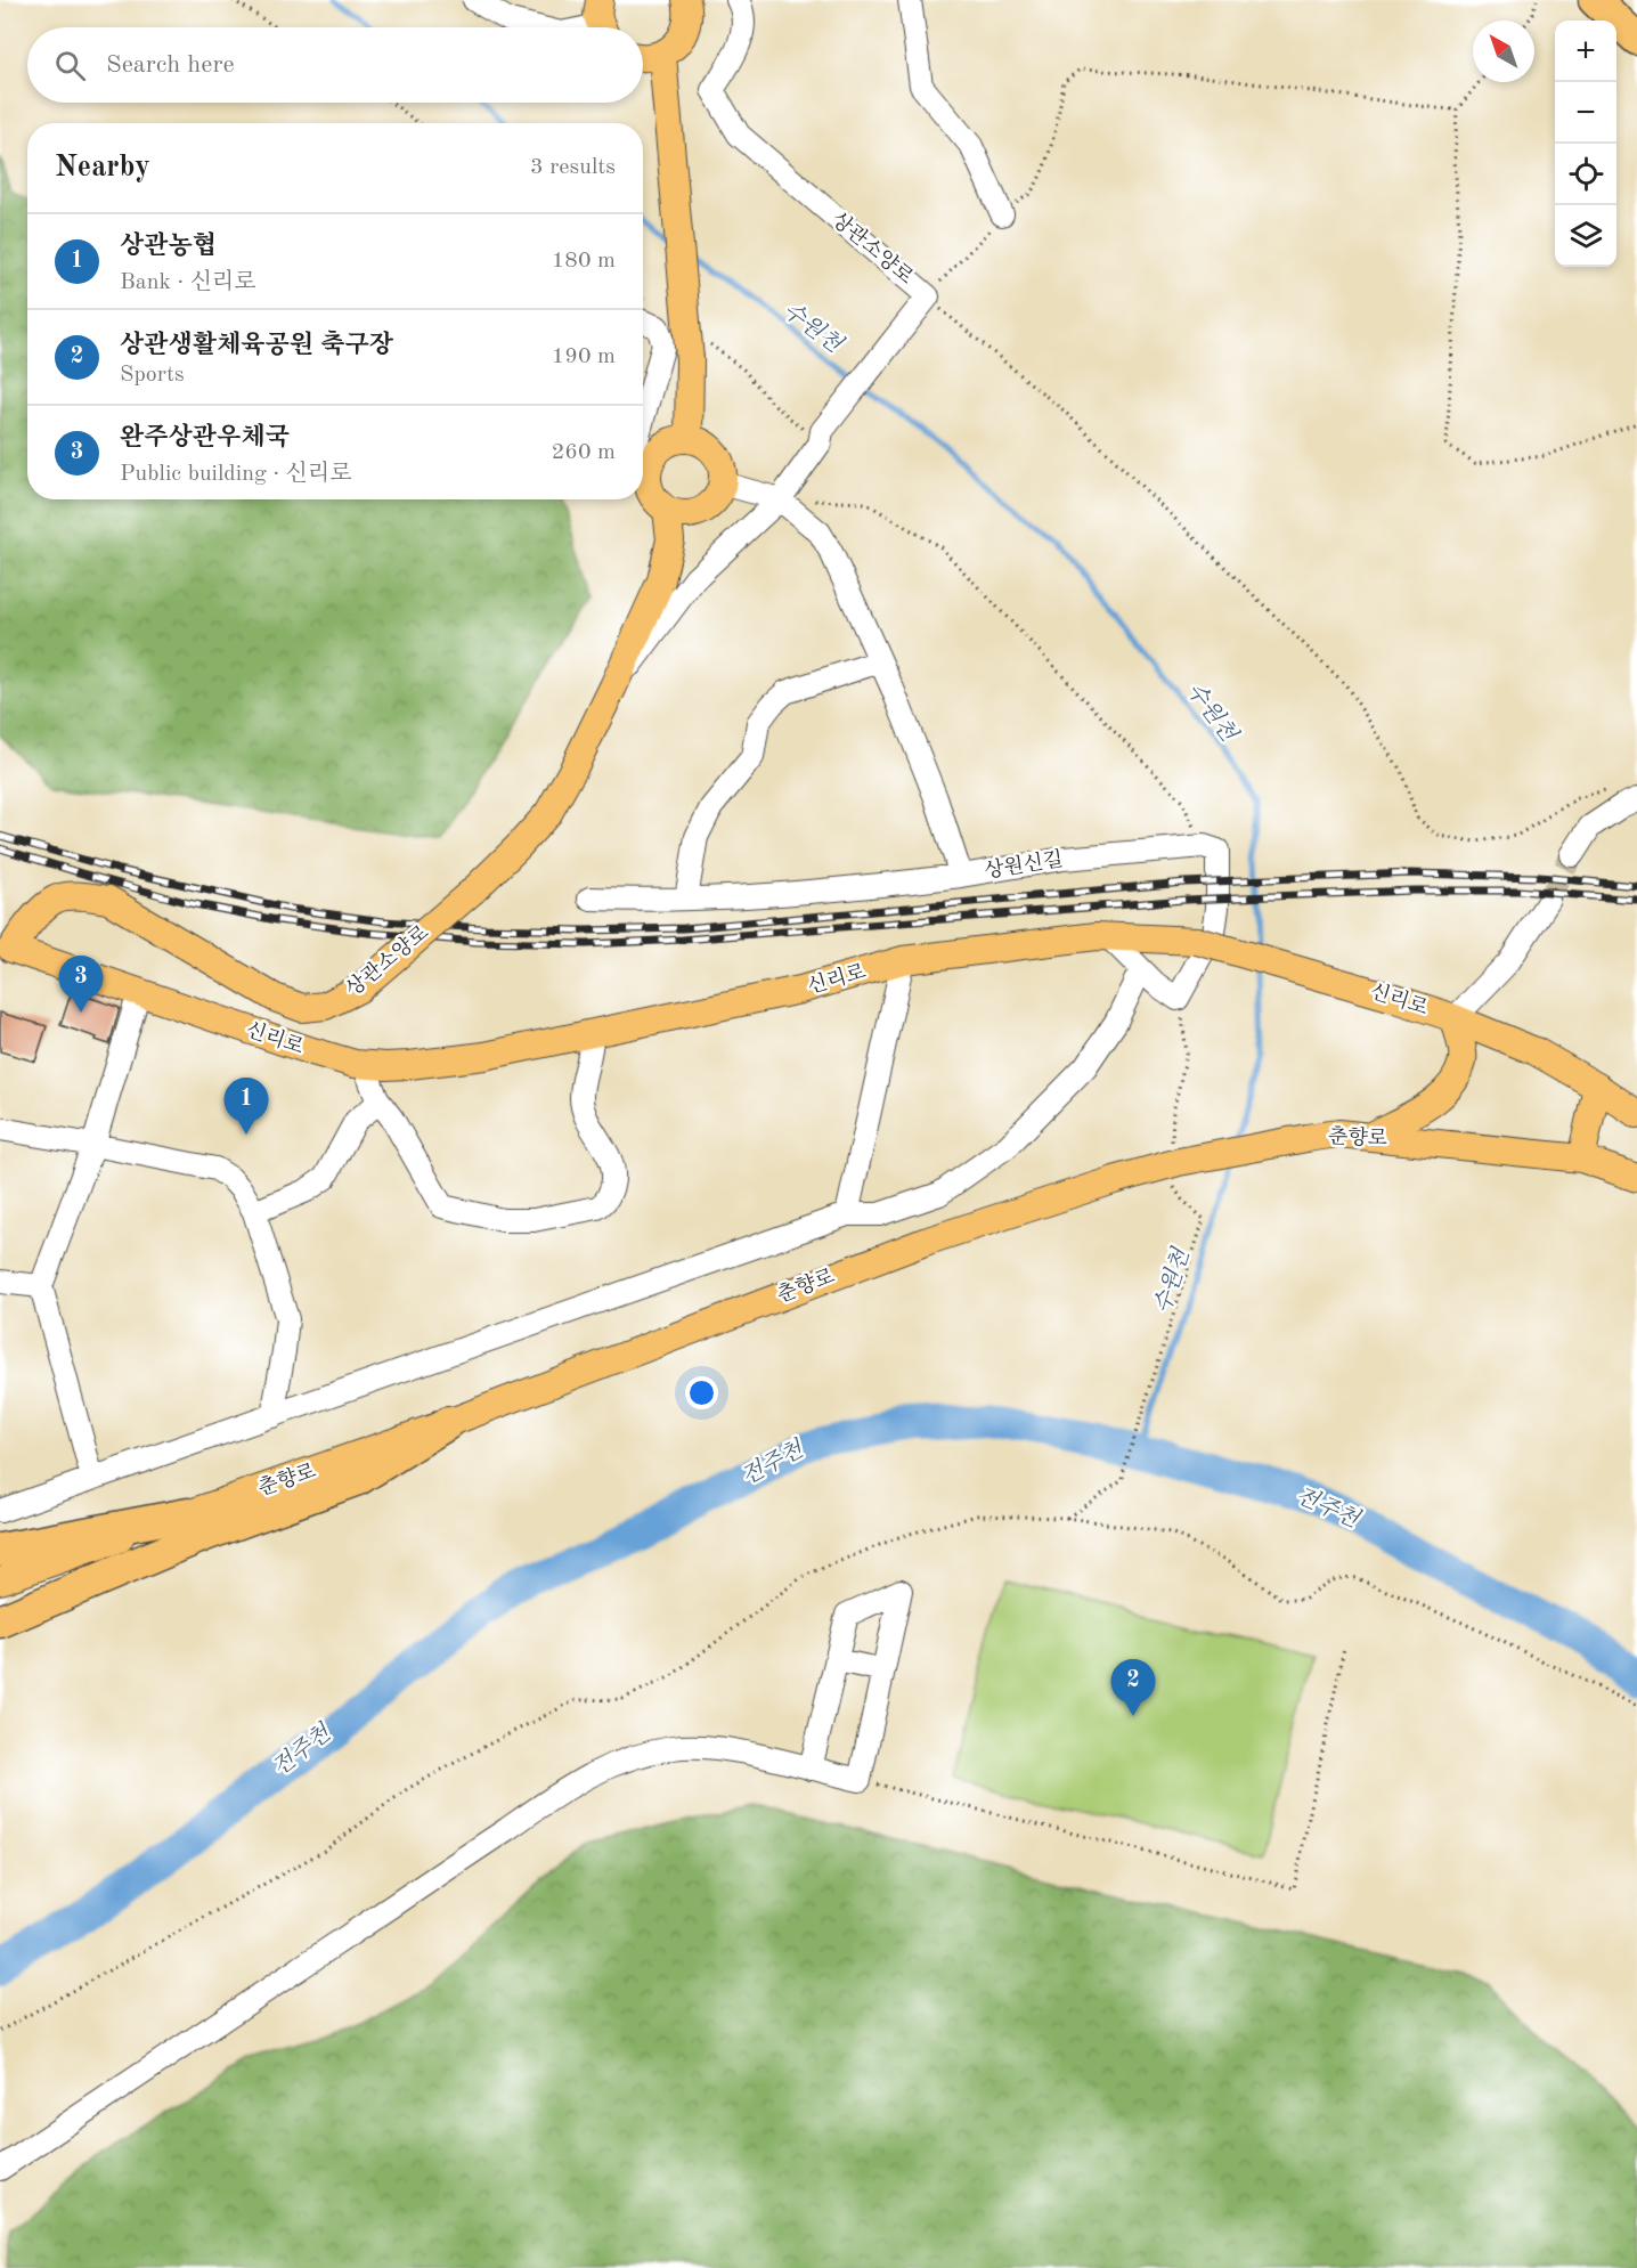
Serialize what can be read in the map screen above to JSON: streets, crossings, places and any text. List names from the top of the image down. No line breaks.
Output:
{"streets":{"main road":["상관소양로","신리로","춘향로"],"street":["상원신길"]},"crossings":[["상관소양로","상원신길"],["상관소양로","신리로"]],"water":["수원천","전주천"],"north":"top left","page":{"map_buttons":["+","−"],"search":"Search here","heading":["Nearby","3 results"],"list":[{"mark":"1","name":"상관농협","note":"Bank · 신리로","value":"180 m"},{"mark":"2","name":"상관생활체육공원 축구장","note":"Sports","value":"190 m"},{"mark":"3","name":"완주상관우체국","note":"Public building · 신리로","value":"260 m"}],"pins":["3","1","2"]}}
